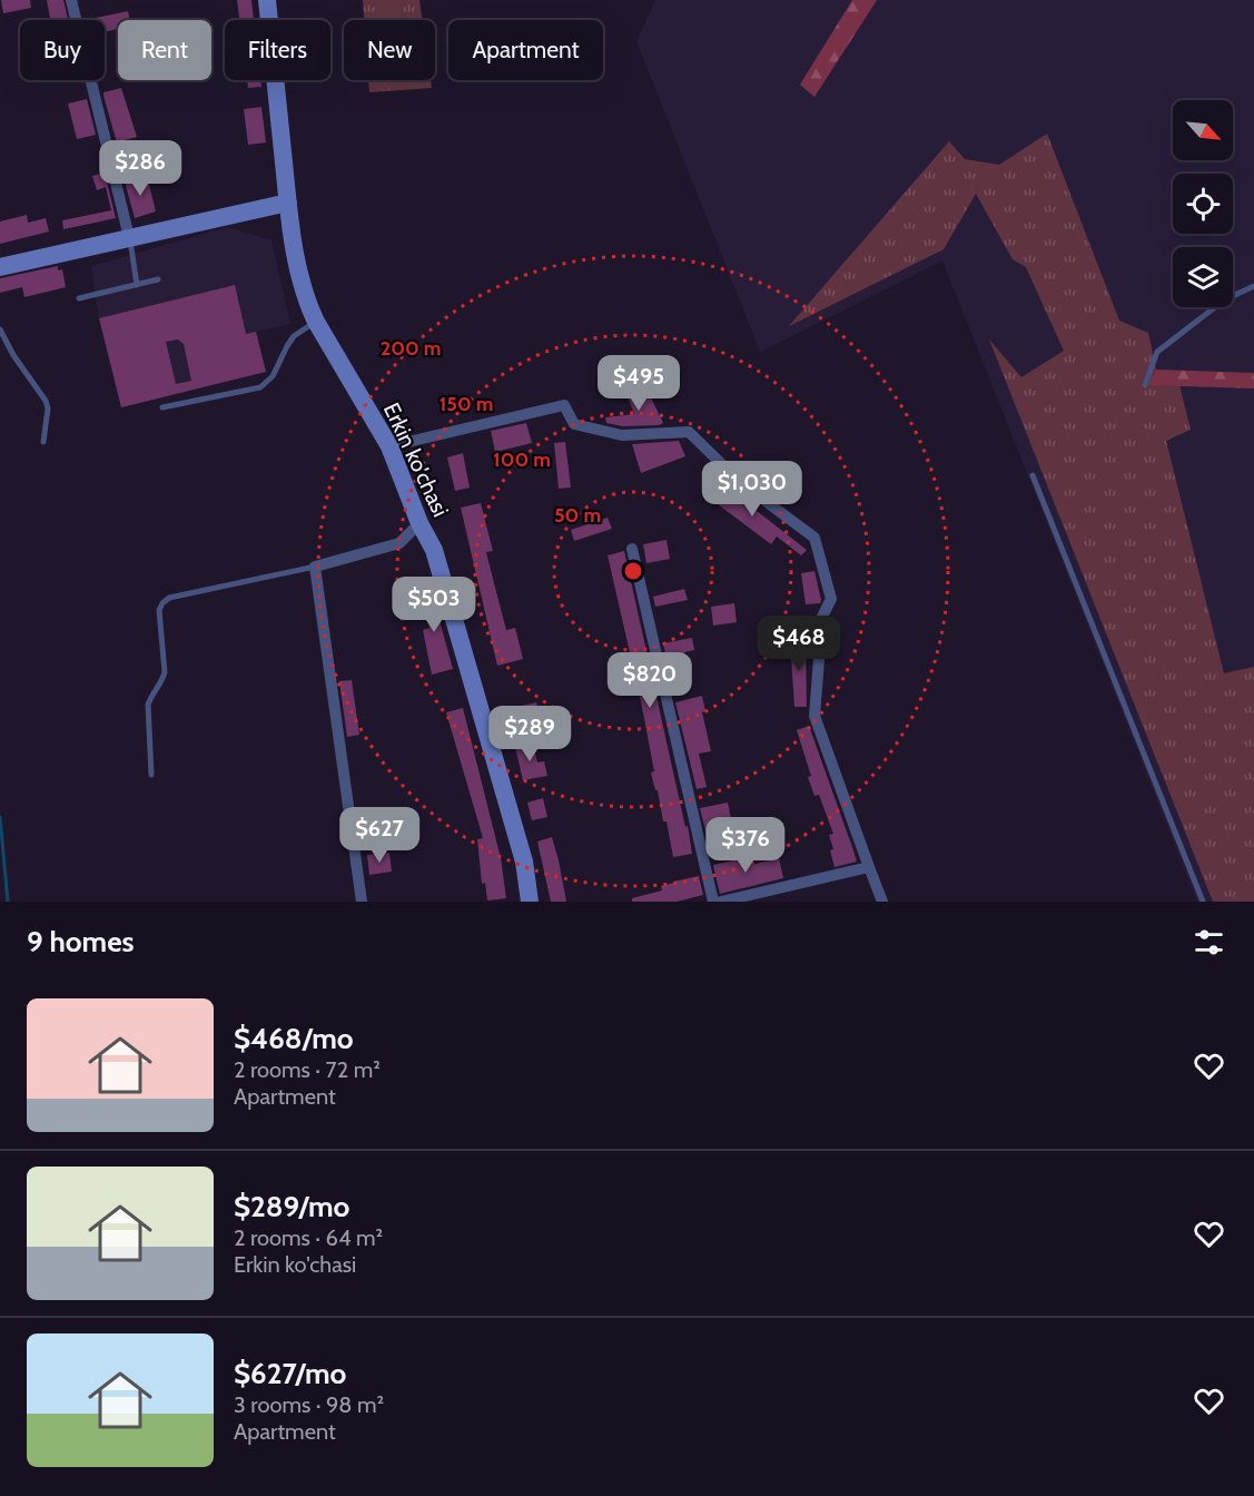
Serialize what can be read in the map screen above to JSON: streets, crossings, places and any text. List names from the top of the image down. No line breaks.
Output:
{"streets":{"main road":["Erkin ko'chasi"]},"north":"bottom right","page":{"chip":["Buy","Rent","Filters","New","Apartment"],"price":["$286","$495","$1,030","$503","$468","$820","$289","$627","$376"],"heading":"9 homes","list":[{"name":"$468/mo","note":"2 rooms · 72 m² · Apartment"},{"name":"$289/mo","note":"2 rooms · 64 m² · Erkin ko'chasi"},{"name":"$627/mo","note":"3 rooms · 98 m² · Apartment"}]},"rings":["200 m","150 m","100 m","50 m"]}
